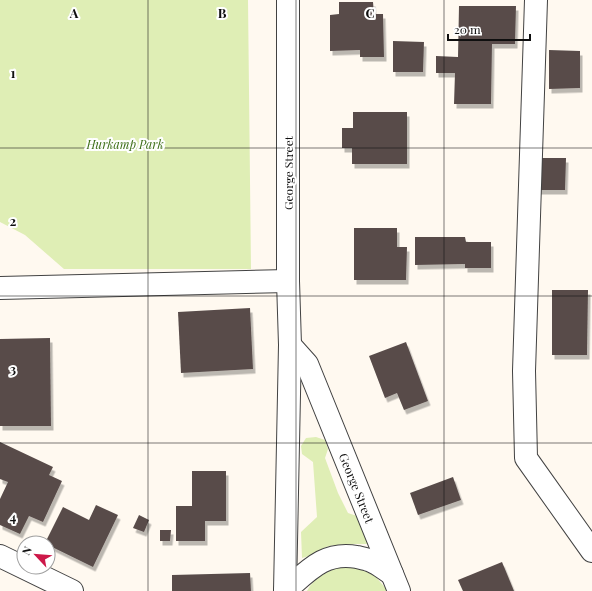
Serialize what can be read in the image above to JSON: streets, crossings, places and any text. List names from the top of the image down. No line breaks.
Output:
{"streets":{"street":["George Street"]},"parks":["Hurkamp Park"],"scale_bar":"20 m","north":"top left","grid":{"columns":["A","B","C"],"rows":["1","2","3","4"]}}
